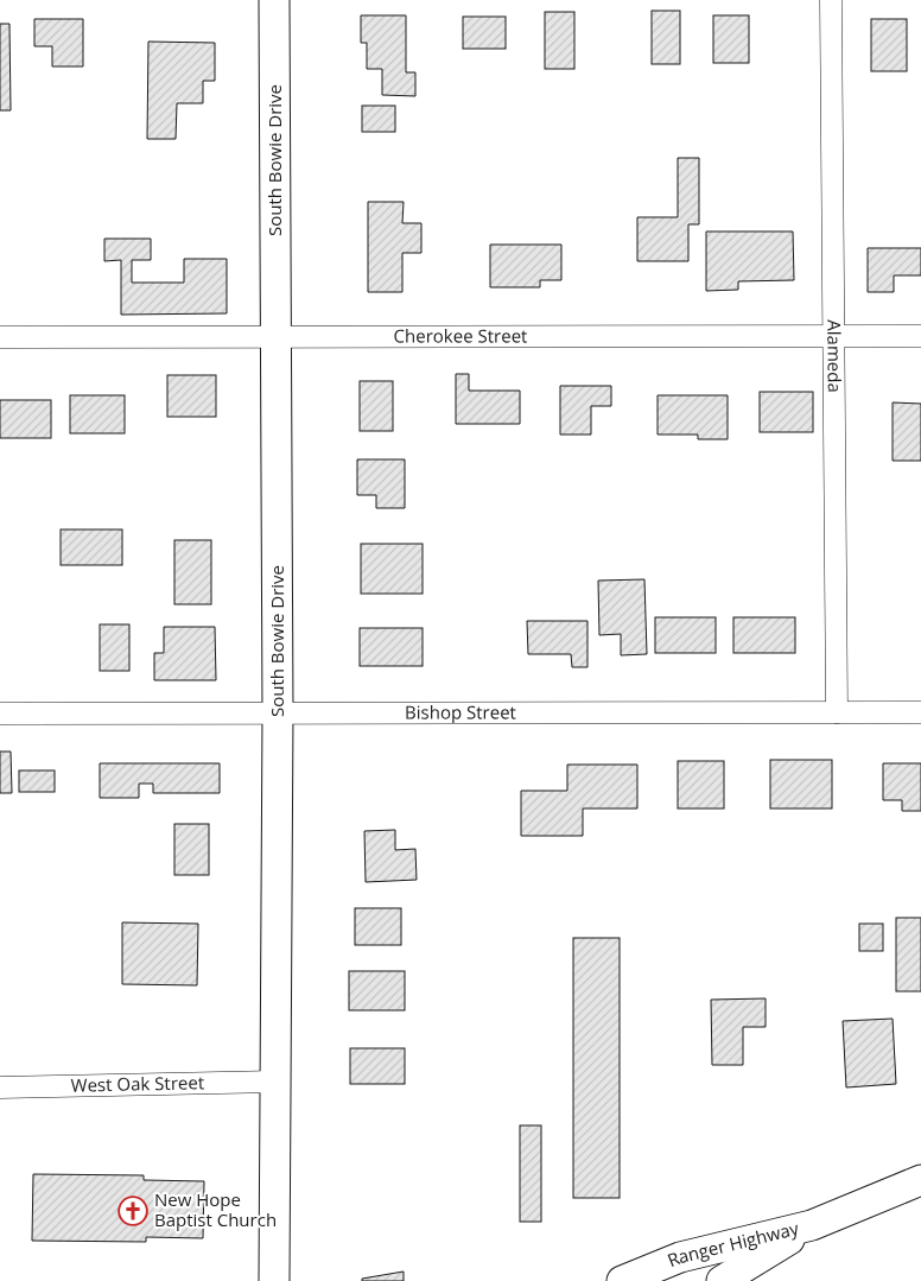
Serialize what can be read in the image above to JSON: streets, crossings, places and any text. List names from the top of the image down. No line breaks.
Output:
{"streets":{"street":["South Bowie Drive","Cherokee Street","Alameda","Bishop Street","West Oak Street","Ranger Highway"]},"crossings":[["South Bowie Drive","Cherokee Street"],["South Bowie Drive","Bishop Street"],["South Bowie Drive","West Oak Street"],["Cherokee Street","Alameda"],["Alameda","Bishop Street"]],"places":{"church":["New Hope Baptist Church"]}}
